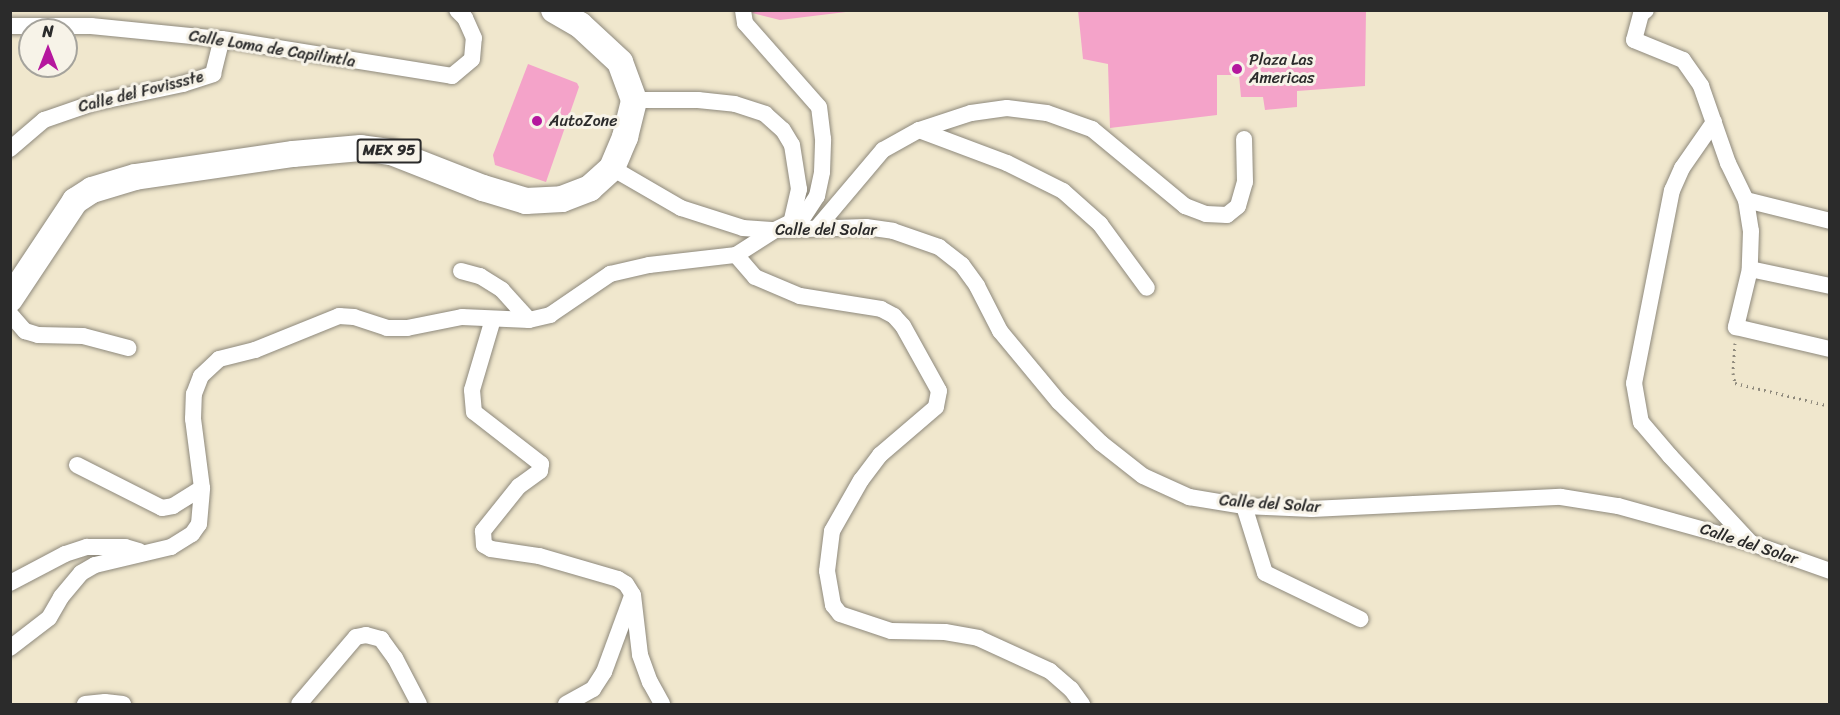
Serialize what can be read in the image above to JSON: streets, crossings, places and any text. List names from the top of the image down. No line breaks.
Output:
{"streets":{"main road":["MEX 95"],"street":["Calle Loma de Capilintla","Calle del Fovissste","Calle del Solar"]},"crossings":[["Calle Loma de Capilintla","Calle del Fovissste"],["MEX 95","Calle del Solar"]],"places":["Plaza Las Americas","AutoZone"],"north":"top"}
